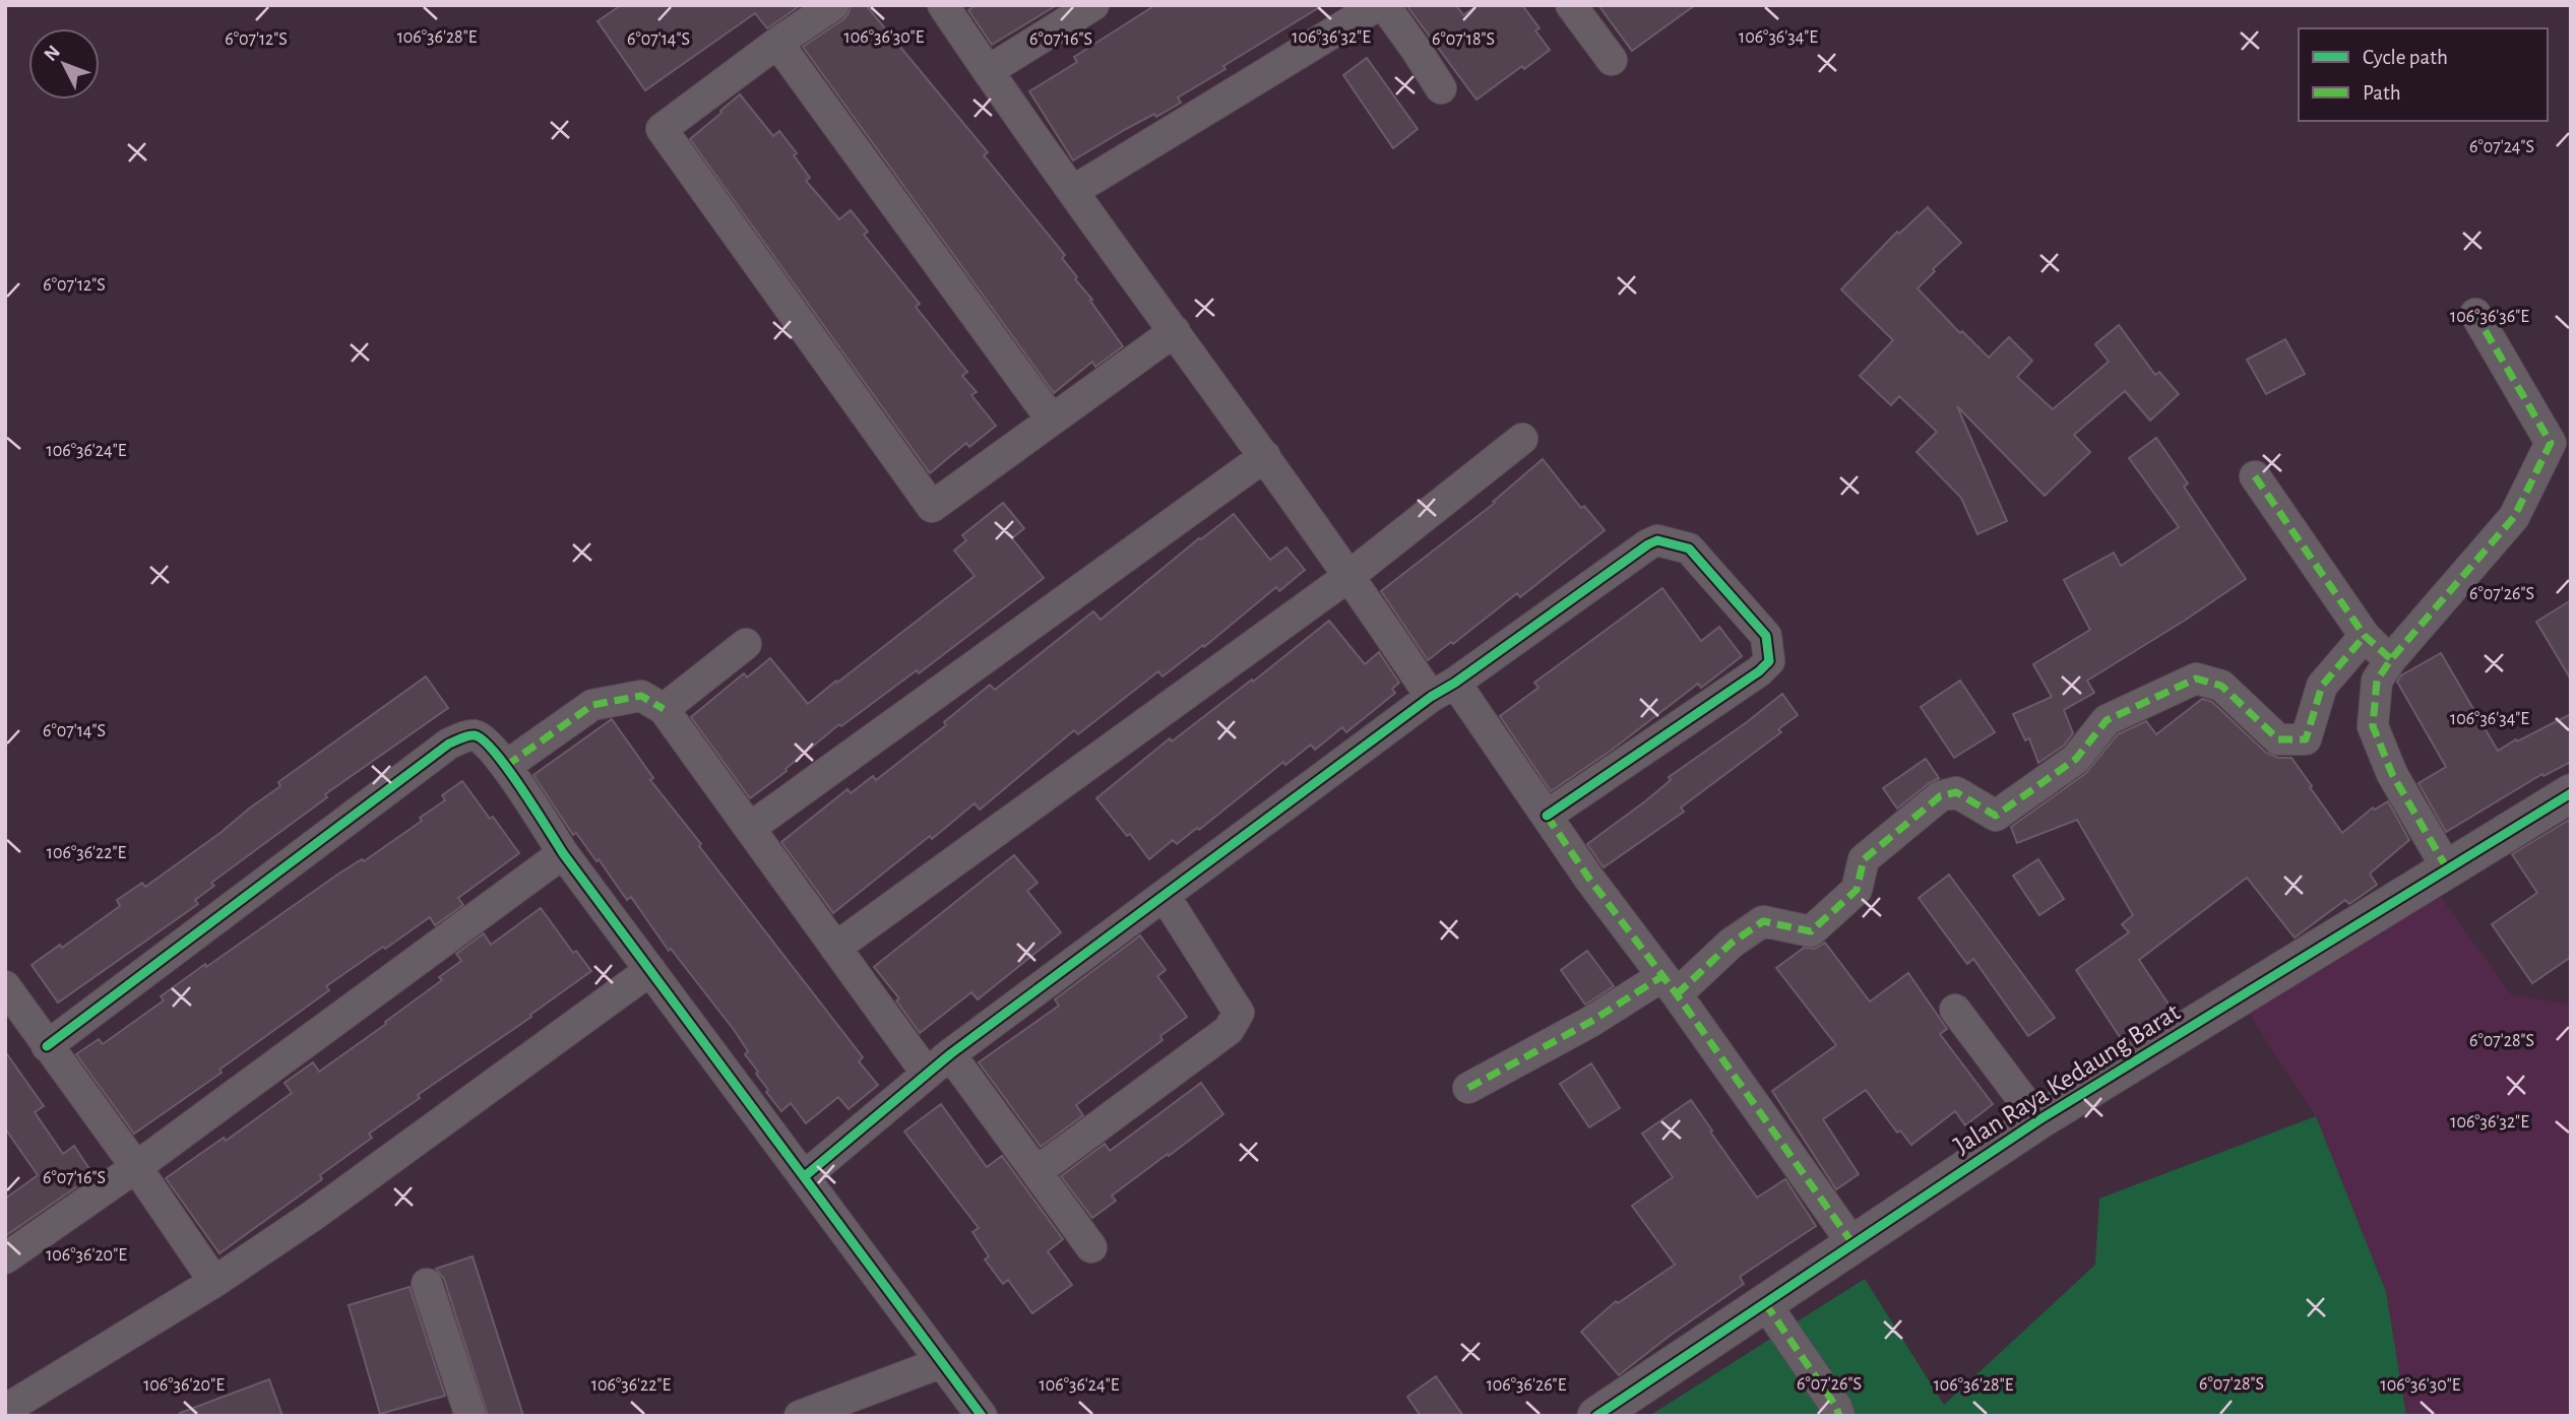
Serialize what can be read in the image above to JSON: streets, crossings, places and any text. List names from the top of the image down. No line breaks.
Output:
{"streets":{"street":["Jalan Raya Kedaung Barat"]},"legend":["Cycle path","Path"],"north":"top left","coordinates":["106°36'28\"E","106°36'30\"E","106°36'32\"E","106°36'34\"E","6°07'14\"S","6°07'12\"S","6°07'16\"S","6°07'18\"S","6°07'24\"S","106°36'36\"E","106°36'24\"E","6°07'26\"S","106°36'22\"E","6°07'28\"S","106°36'20\"E","106°36'26\"E"]}
